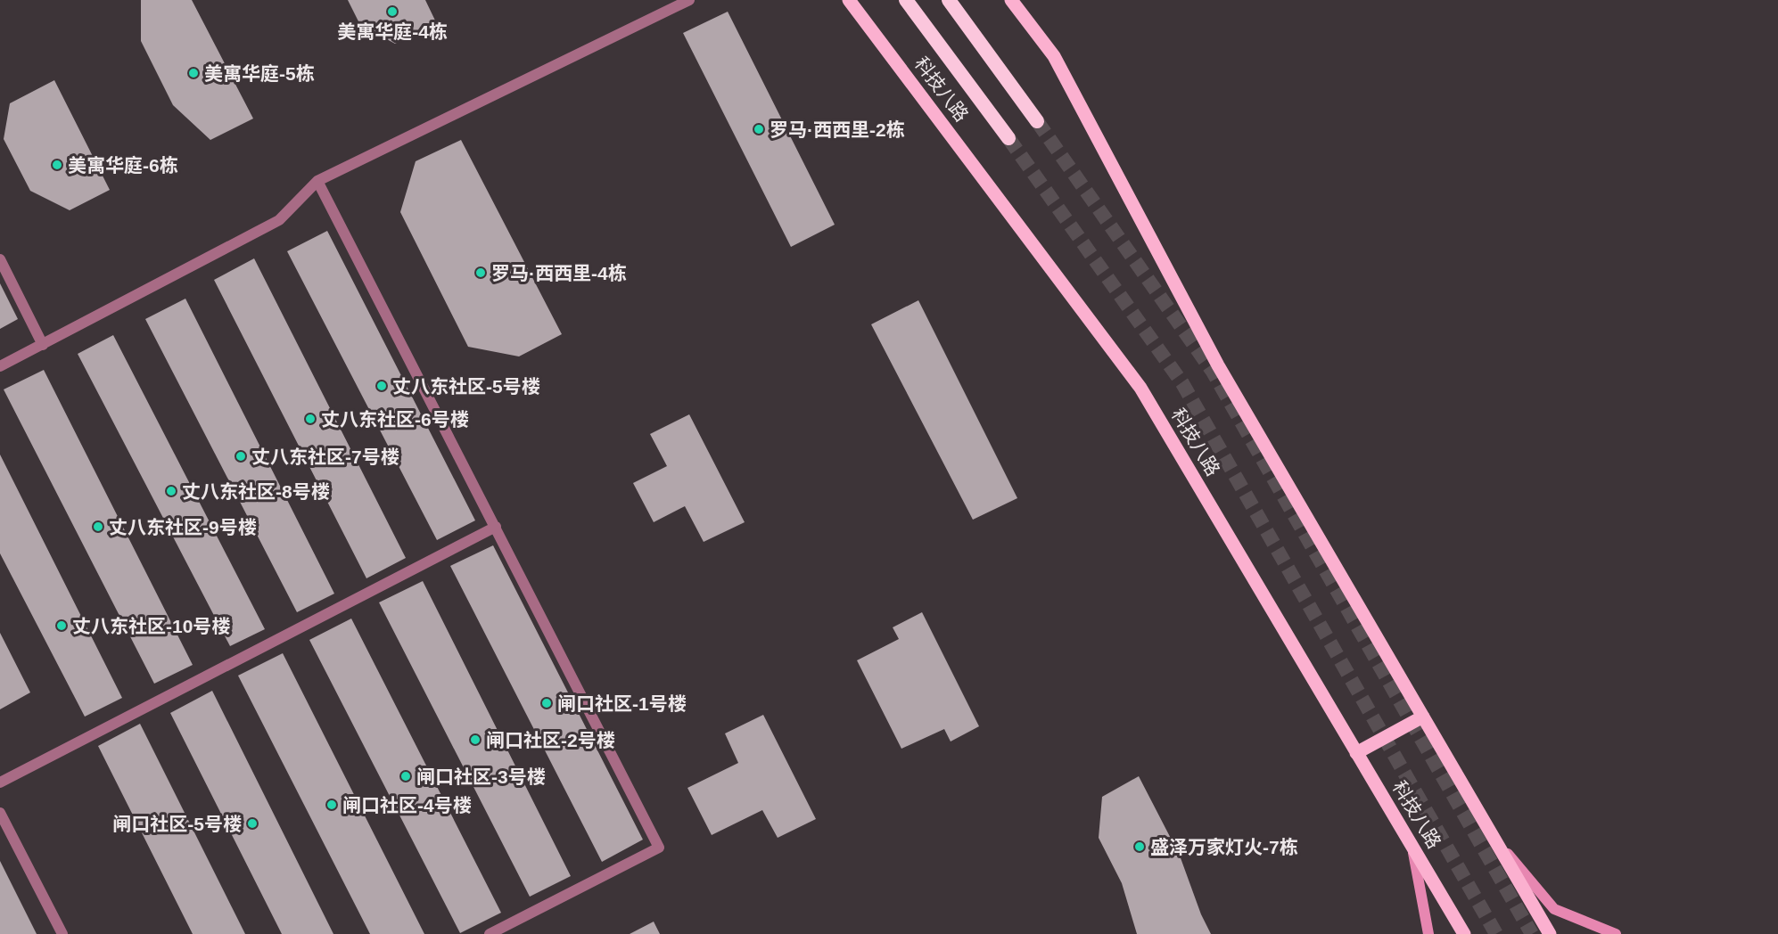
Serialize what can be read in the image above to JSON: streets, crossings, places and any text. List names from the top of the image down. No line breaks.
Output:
{"streets":{"highway":["科技八路"]},"places":["美寓华庭-4栋","美寓华庭-5栋","罗马·西西里-2栋","美寓华庭-6栋","罗马·西西里-4栋","丈八东社区-5号楼","丈八东社区-6号楼","丈八东社区-7号楼","丈八东社区-8号楼","丈八东社区-9号楼","丈八东社区-10号楼","闸口社区-1号楼","闸口社区-2号楼","闸口社区-3号楼","闸口社区-4号楼","闸口社区-5号楼","盛泽万家灯火-7栋"]}
